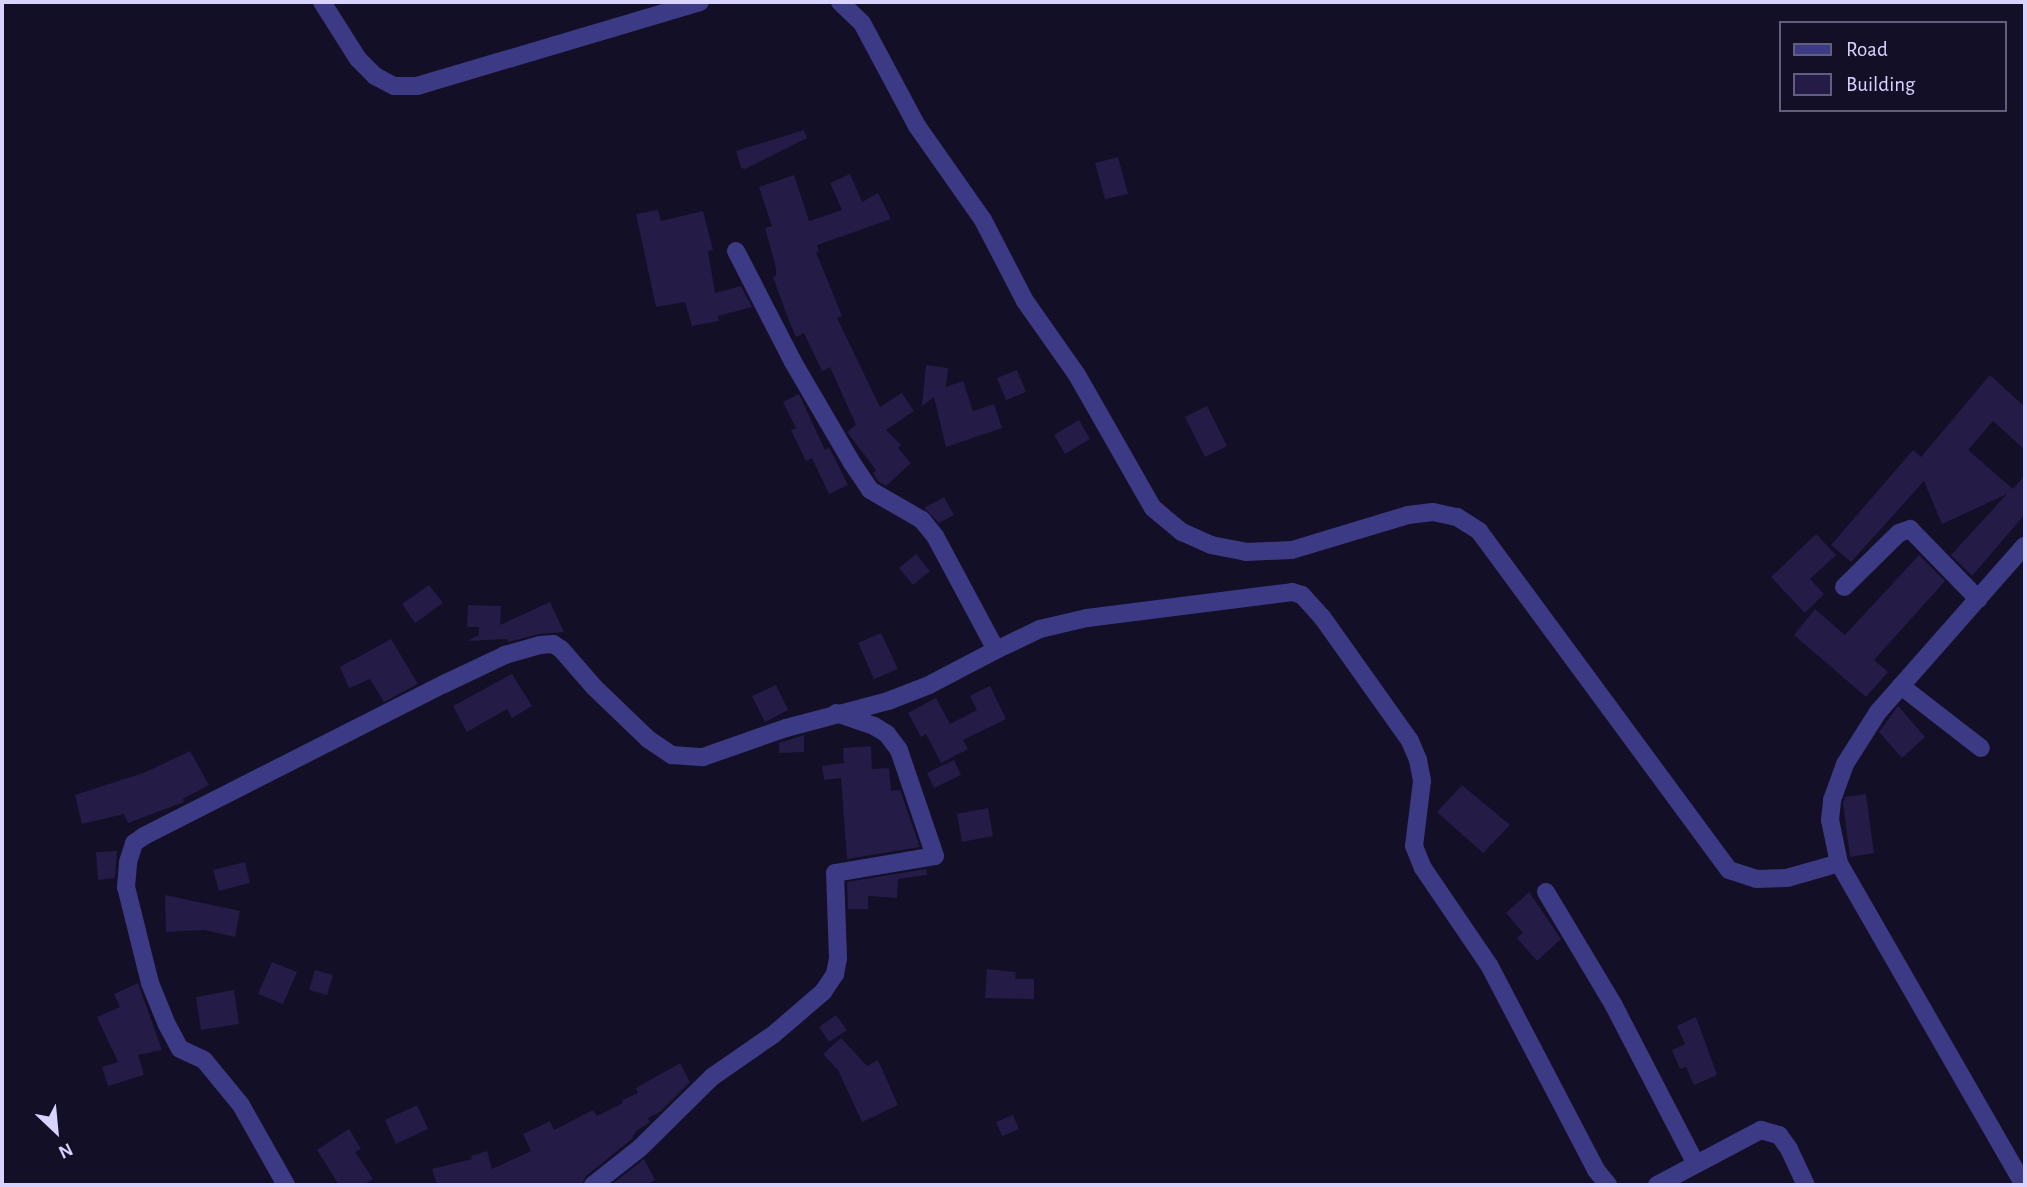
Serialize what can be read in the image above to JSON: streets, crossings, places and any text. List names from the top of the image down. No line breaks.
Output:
{"legend":["Road","Building"],"north":"bottom right"}
